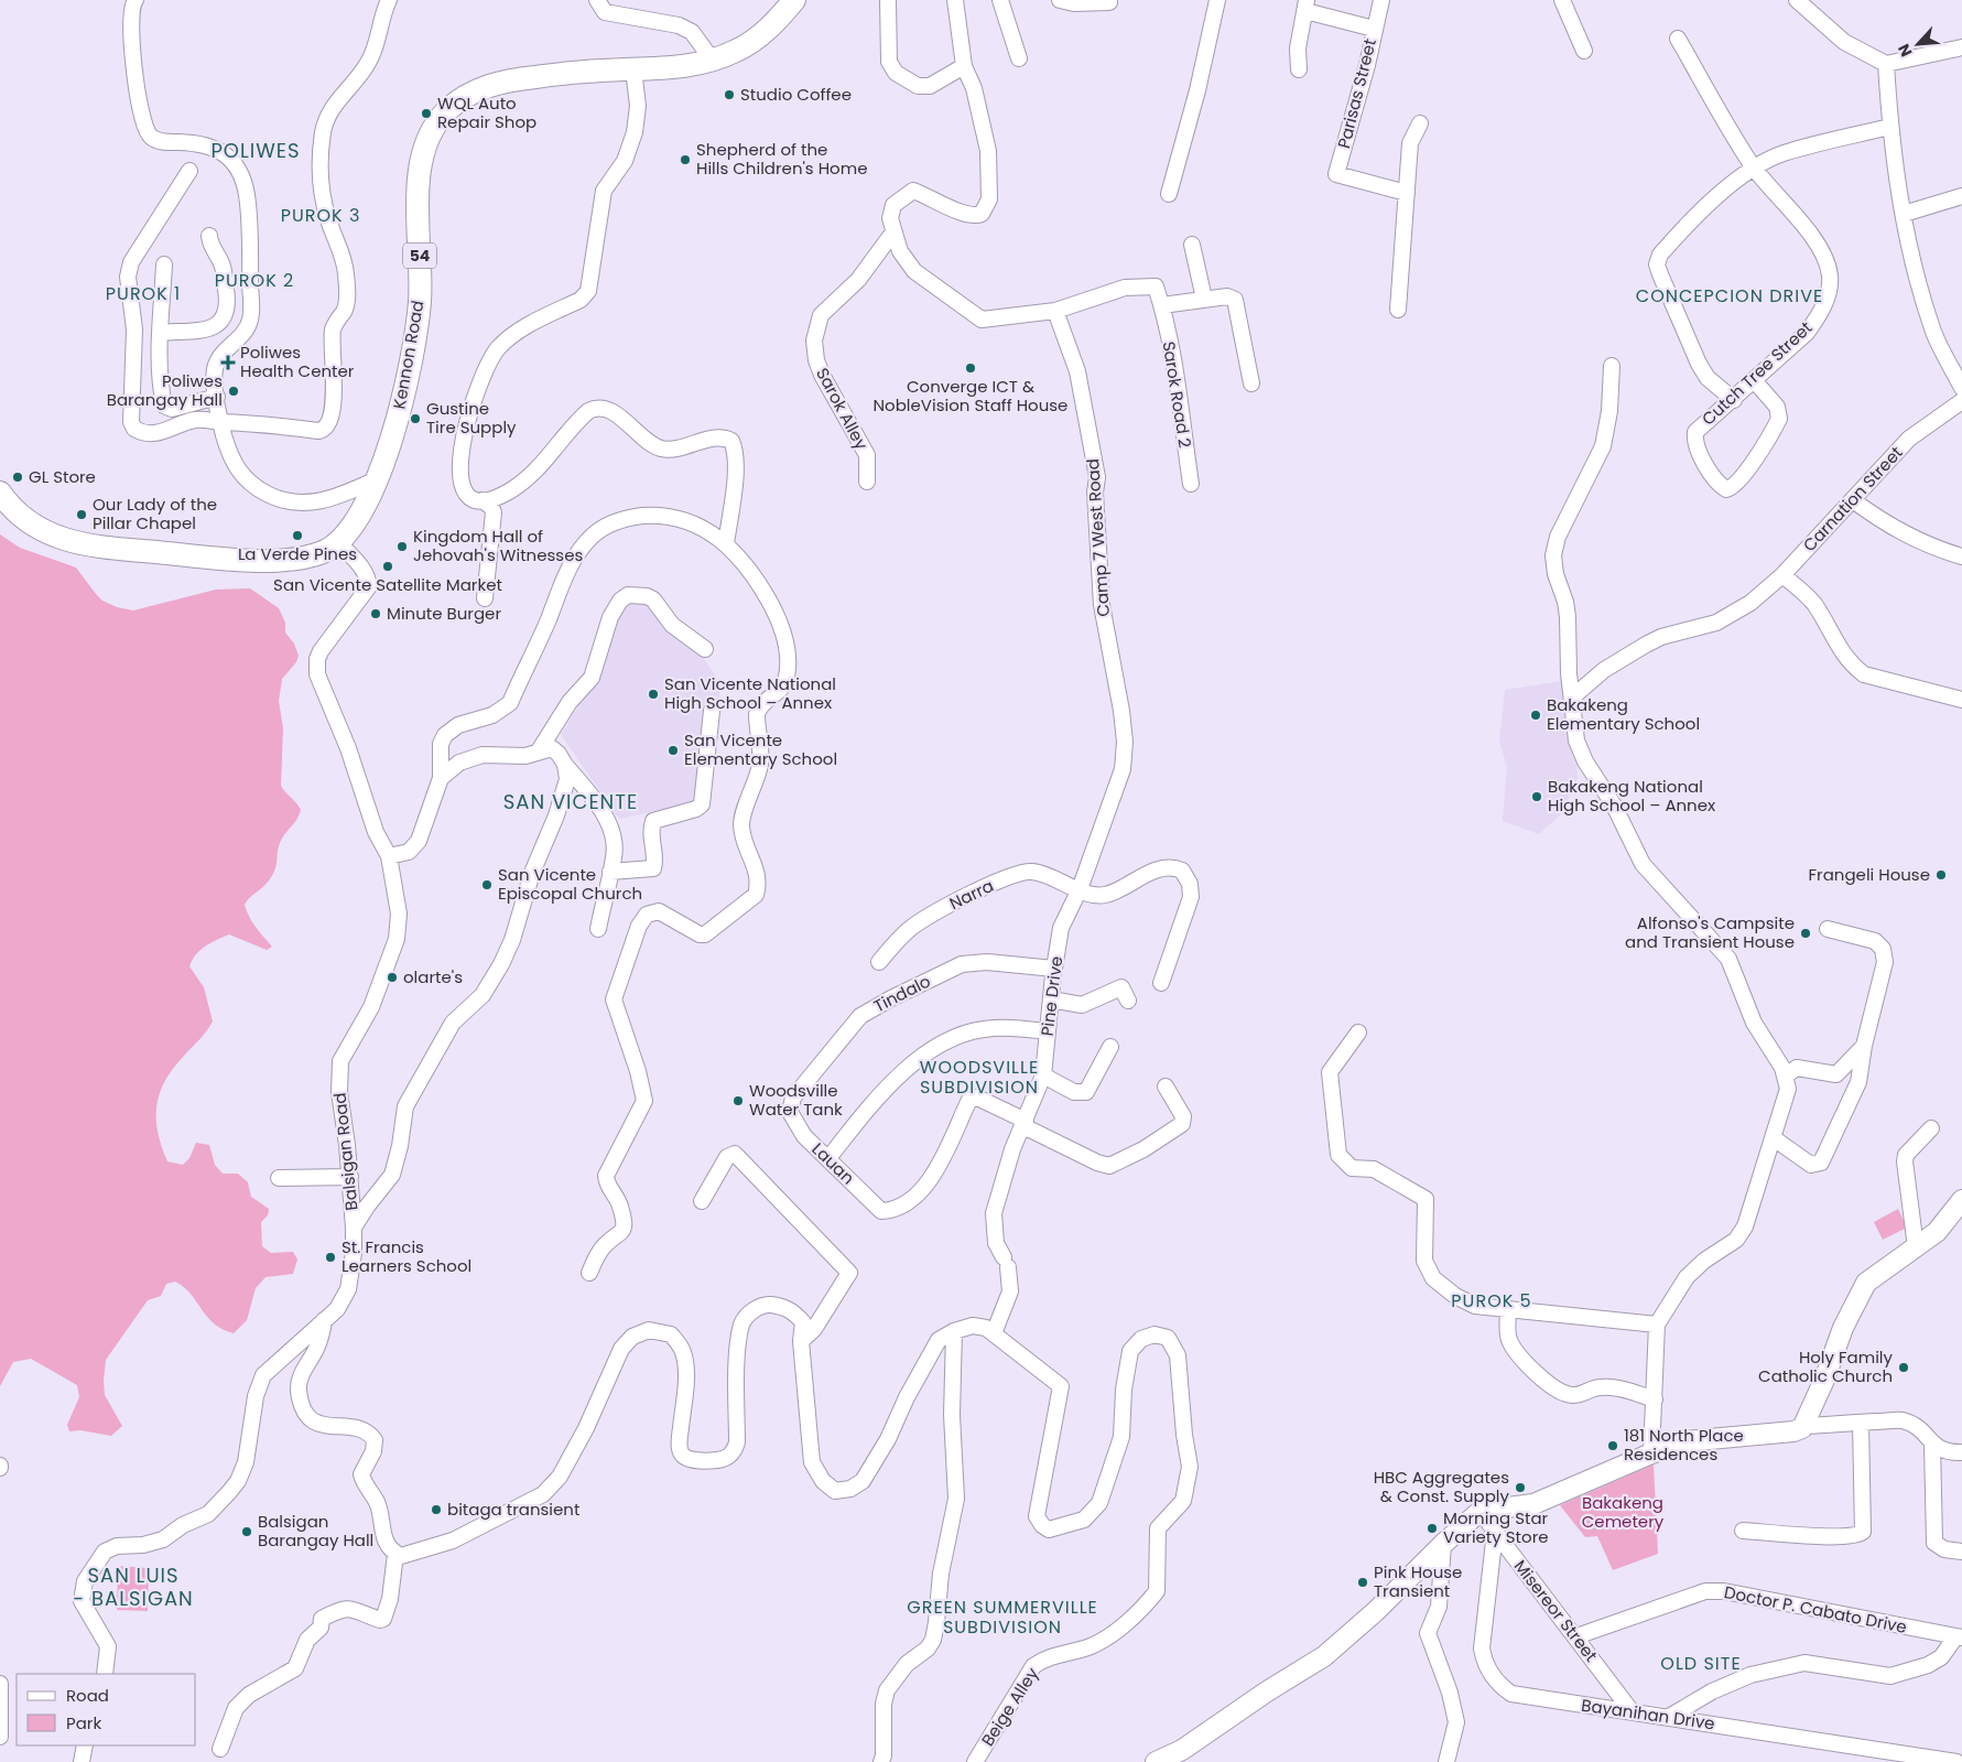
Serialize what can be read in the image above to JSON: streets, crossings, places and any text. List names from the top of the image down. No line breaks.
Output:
{"streets":{"highway":["54","Kennon Road"],"street":["Parisas Street","Cutch Tree Street","Sarok Road 2","Sarok Alley","Carnation Street","Camp 7 West Road","Narra","Tindalo","Pine Drive","Balsigan Road","Lauan","Doctor P. Cabato Drive","Misereor Street","Beige Alley","Bayanihan Drive"]},"crossings":[["Kennon Road","Balsigan Road"],["Camp 7 West Road","Pine Drive"],["Narra","Pine Drive"],["Tindalo","Pine Drive"],["Tindalo","Lauan"],["Pine Drive","Lauan"],["Pine Drive","Beige Alley"],["Doctor P. Cabato Drive","Misereor Street"],["Misereor Street","Bayanihan Drive"]],"districts":["POLIWES","PUROK 3","PUROK 2","PUROK 1","CONCEPCION DRIVE","SAN VICENTE","WOODSVILLE SUBDIVISION","PUROK 5","SAN LUIS - BALSIGAN","GREEN SUMMERVILLE SUBDIVISION","OLD SITE"],"parks":["Bakakeng Cemetery"],"places":{"other":["Studio Coffee","WQL Auto Repair Shop","Shepherd of the Hills Children's Home","Converge ICT & NobleVision Staff House","Poliwes Barangay Hall","Gustine Tire Supply","GL Store","Our Lady of the Pillar Chapel","La Verde Pines","Kingdom Hall of Jehovah's Witnesses","San Vicente Satellite Market","Minute Burger","San Vicente National High School – Annex","Bakakeng Elementary School","San Vicente Elementary School","Bakakeng National High School – Annex","Frangeli House","San Vicente Episcopal Church","Alfonso's Campsite and Transient House","olarte's","Woodsville Water Tank","St. Francis Learners School","Holy Family Catholic Church","181 North Place Residences","HBC Aggregates & Const. Supply","bitaga transient","Morning Star Variety Store","Balsigan Barangay Hall","Pink House Transient"],"health":["Poliwes Health Center"]},"legend":["Road","Park"],"north":"bottom left"}
